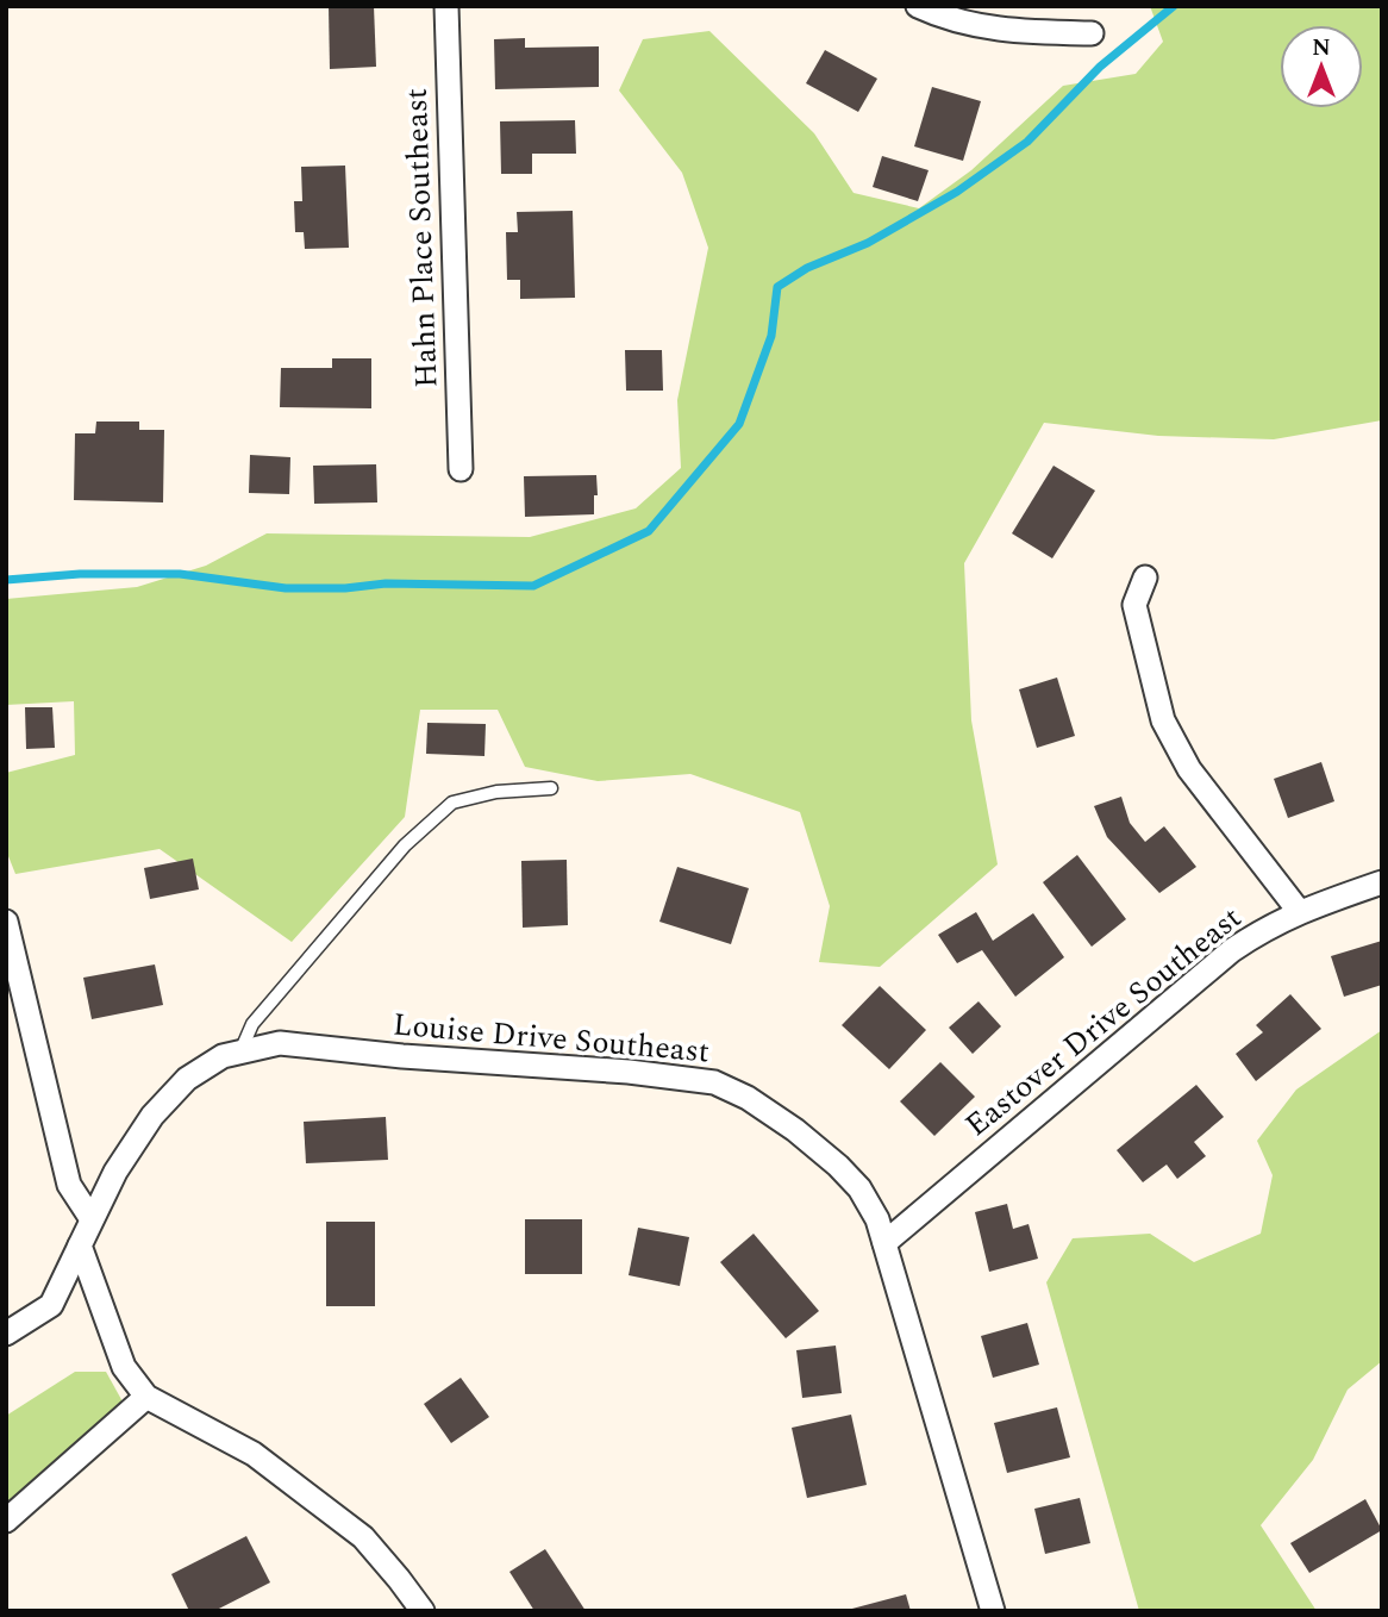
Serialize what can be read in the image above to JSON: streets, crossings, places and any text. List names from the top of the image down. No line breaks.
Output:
{"streets":{"street":["Hahn Place Southeast","Eastover Drive Southeast","Louise Drive Southeast"]},"crossings":[["Eastover Drive Southeast","Louise Drive Southeast"]],"north":"top"}
